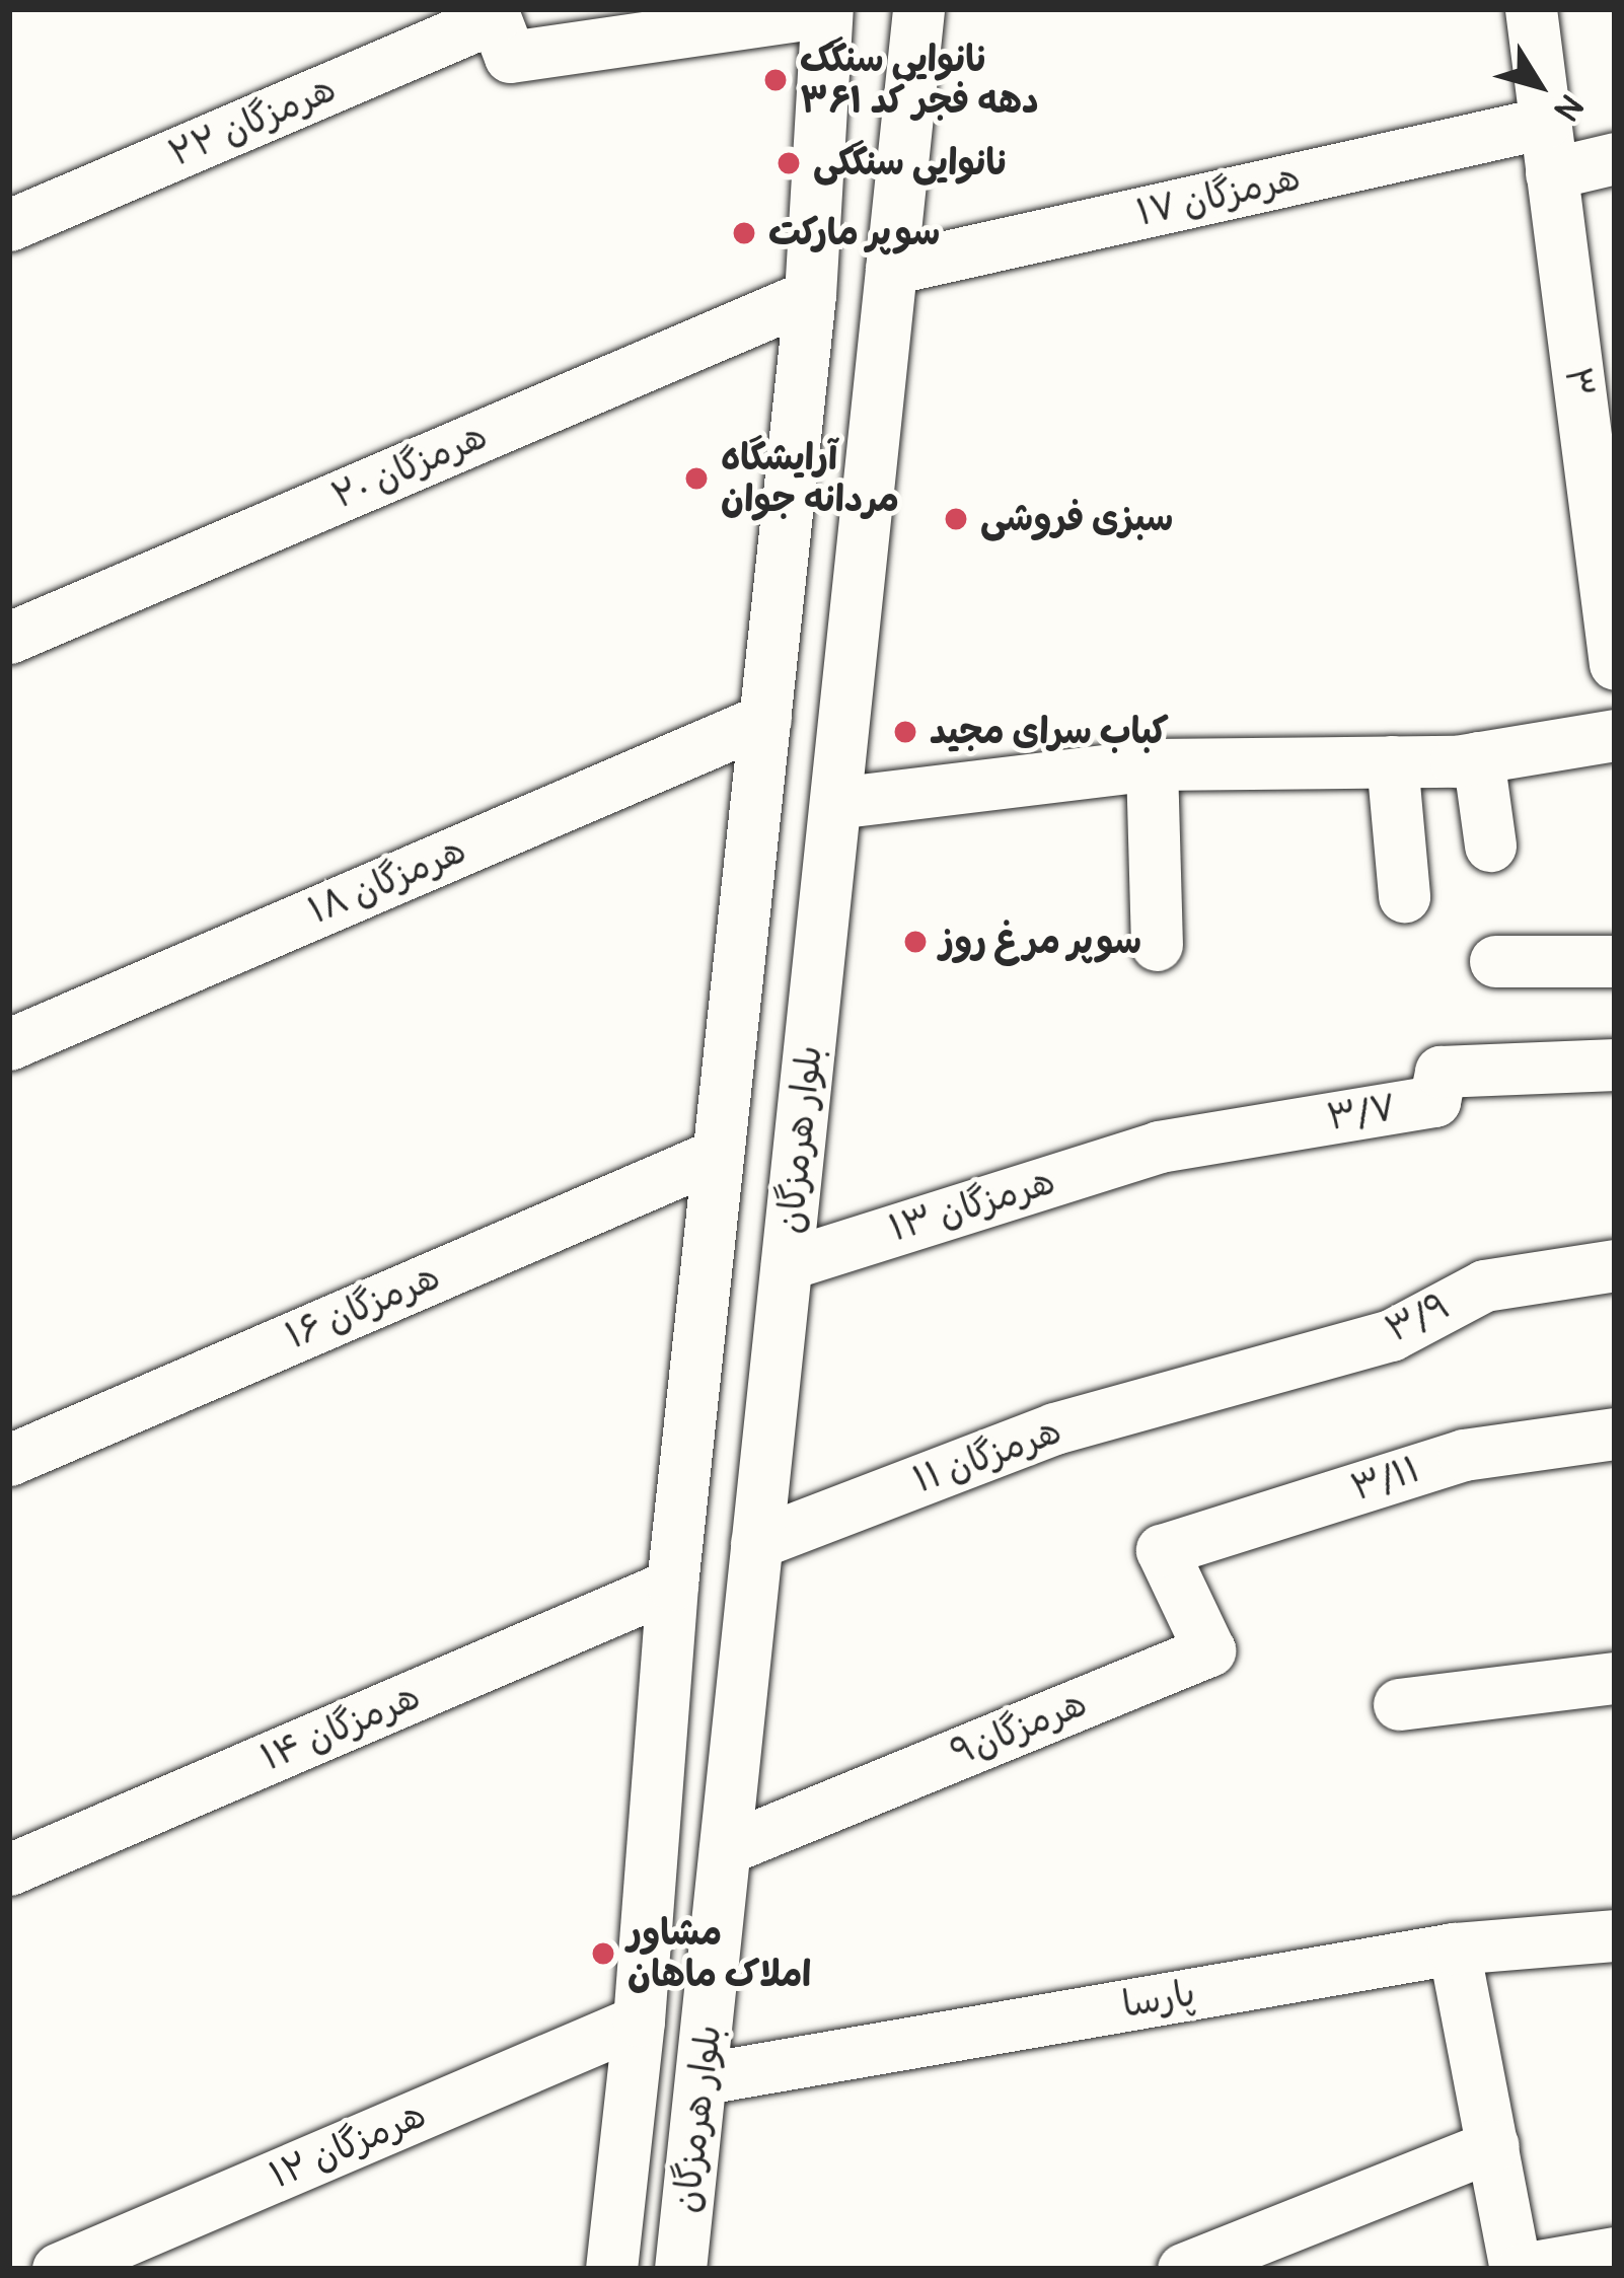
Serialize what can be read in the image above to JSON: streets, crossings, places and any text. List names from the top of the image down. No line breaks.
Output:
{"streets":{"street":["هرمزگان ۲۲","هرمزگان ۱۷","۳","هرمزگان ۲۰","هرمزگان ۱۸","۳/۷","بلوار هرمزگان","هرمزگان ۱۳","هرمزگان ۱۶","۳/۹","هرمزگان ۱۱","۳/۱۱","هرمزگان ۱۴","هرمزگان۹","پارسا","هرمزگان ۱۲"]},"crossings":[["هرمزگان ۲۲","بلوار هرمزگان"],["هرمزگان ۱۷","۳"],["هرمزگان ۱۷","بلوار هرمزگان"],["هرمزگان ۲۰","بلوار هرمزگان"],["هرمزگان ۱۸","بلوار هرمزگان"],["۳/۷","هرمزگان ۱۳"],["بلوار هرمزگان","هرمزگان ۱۳"],["بلوار هرمزگان","هرمزگان ۱۶"],["بلوار هرمزگان","هرمزگان ۱۱"],["بلوار هرمزگان","هرمزگان ۱۴"],["بلوار هرمزگان","هرمزگان۹"],["بلوار هرمزگان","پارسا"],["بلوار هرمزگان","هرمزگان ۱۲"],["۳/۹","هرمزگان ۱۱"],["۳/۱۱","هرمزگان۹"]],"places":["نانوایی سنگک دهه فجر کد ۳۶۱","نانوایی سنگکی","سوپر مارکت","آرایشگاه مردانه جوان","سبزی فروشی","کباب سرای مجید","سوپر مرغ روز","مشاور املاک ماهان"],"north":"bottom right"}
